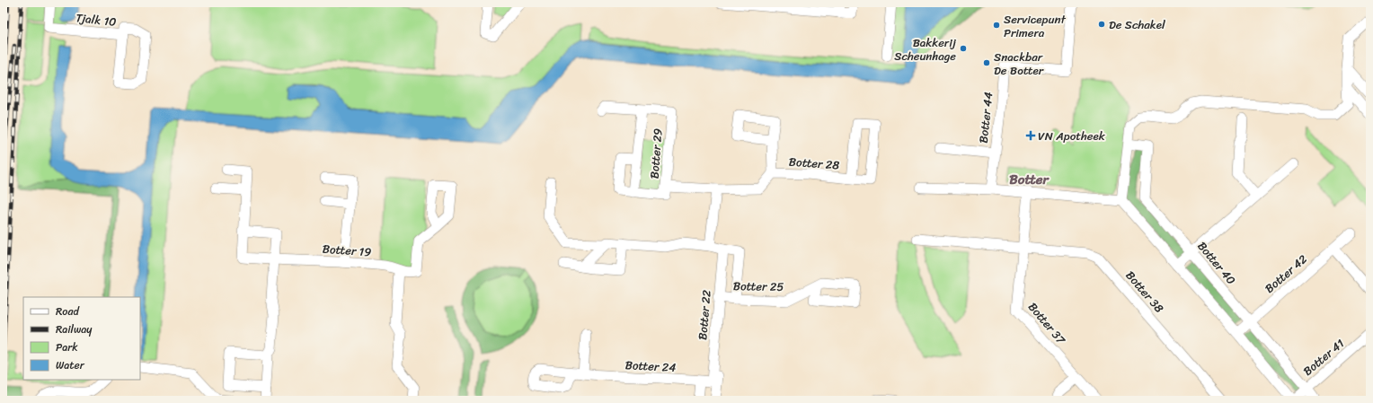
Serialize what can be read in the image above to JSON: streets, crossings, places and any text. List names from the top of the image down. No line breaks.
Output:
{"streets":{"street":["Tjalk 10","Botter 44","Botter 29","Botter 28","Botter 19","Botter 40","Botter 42","Botter 25","Botter 38","Botter 22","Botter 37","Botter 41","Botter 24"]},"crossings":[["Botter 29","Botter 28"],["Botter 40","Botter 42"],["Botter 40","Botter 41"],["Botter 25","Botter 22"],["Botter 38","Botter 37"],["Botter 22","Botter 24"]],"districts":["Botter"],"places":{"other":["De Schakel","Servicepunt Primera","Bakkerij Scheunhage","Snackbar De Botter"],"health":["VN Apotheek"]},"legend":["Road","Railway","Park","Water"]}
